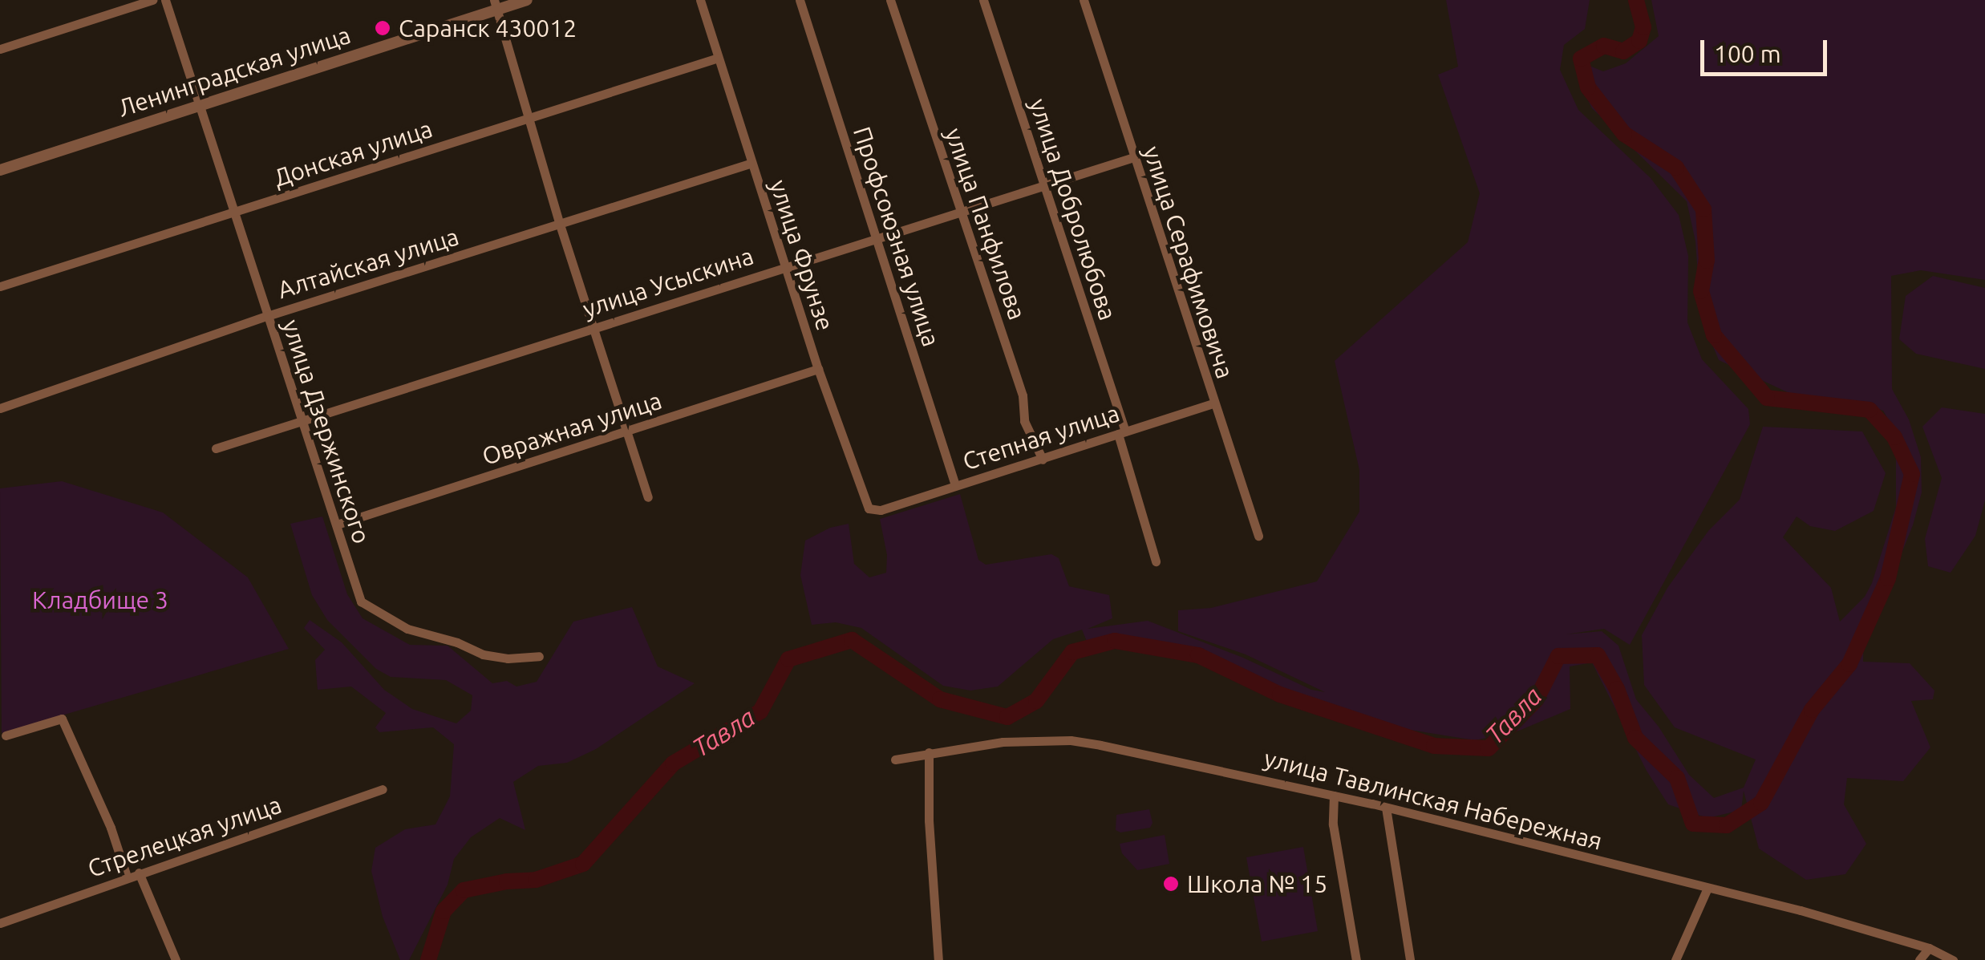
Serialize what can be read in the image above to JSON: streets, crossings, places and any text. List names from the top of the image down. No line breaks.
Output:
{"streets":{"street":["Ленинградская улица","Донская улица","улица Добролюбова","улица Панфилова","Профсоюзная улица","улица Фрунзе","улица Серафимовича","Алтайская улица","улица Усыскина","Овражная улица","улица Дзержинского","Степная улица","улица Тавлинская Набережная","Стрелецкая улица"]},"crossings":[["Ленинградская улица","улица Дзержинского"],["Донская улица","улица Фрунзе"],["Донская улица","улица Дзержинского"],["улица Добролюбова","улица Усыскина"],["улица Добролюбова","Степная улица"],["улица Панфилова","улица Усыскина"],["улица Панфилова","Степная улица"],["Профсоюзная улица","улица Усыскина"],["Профсоюзная улица","Степная улица"],["улица Фрунзе","Алтайская улица"],["улица Фрунзе","улица Усыскина"],["улица Фрунзе","Овражная улица"],["улица Фрунзе","Степная улица"],["улица Серафимовича","улица Усыскина"],["улица Серафимовича","Степная улица"],["Алтайская улица","улица Дзержинского"],["улица Усыскина","улица Дзержинского"],["Овражная улица","улица Дзержинского"]],"water":["Тавла"],"parks":["Кладбище 3"],"places":["Саранск 430012","Школа № 15"],"scale_bar":"100 m"}
